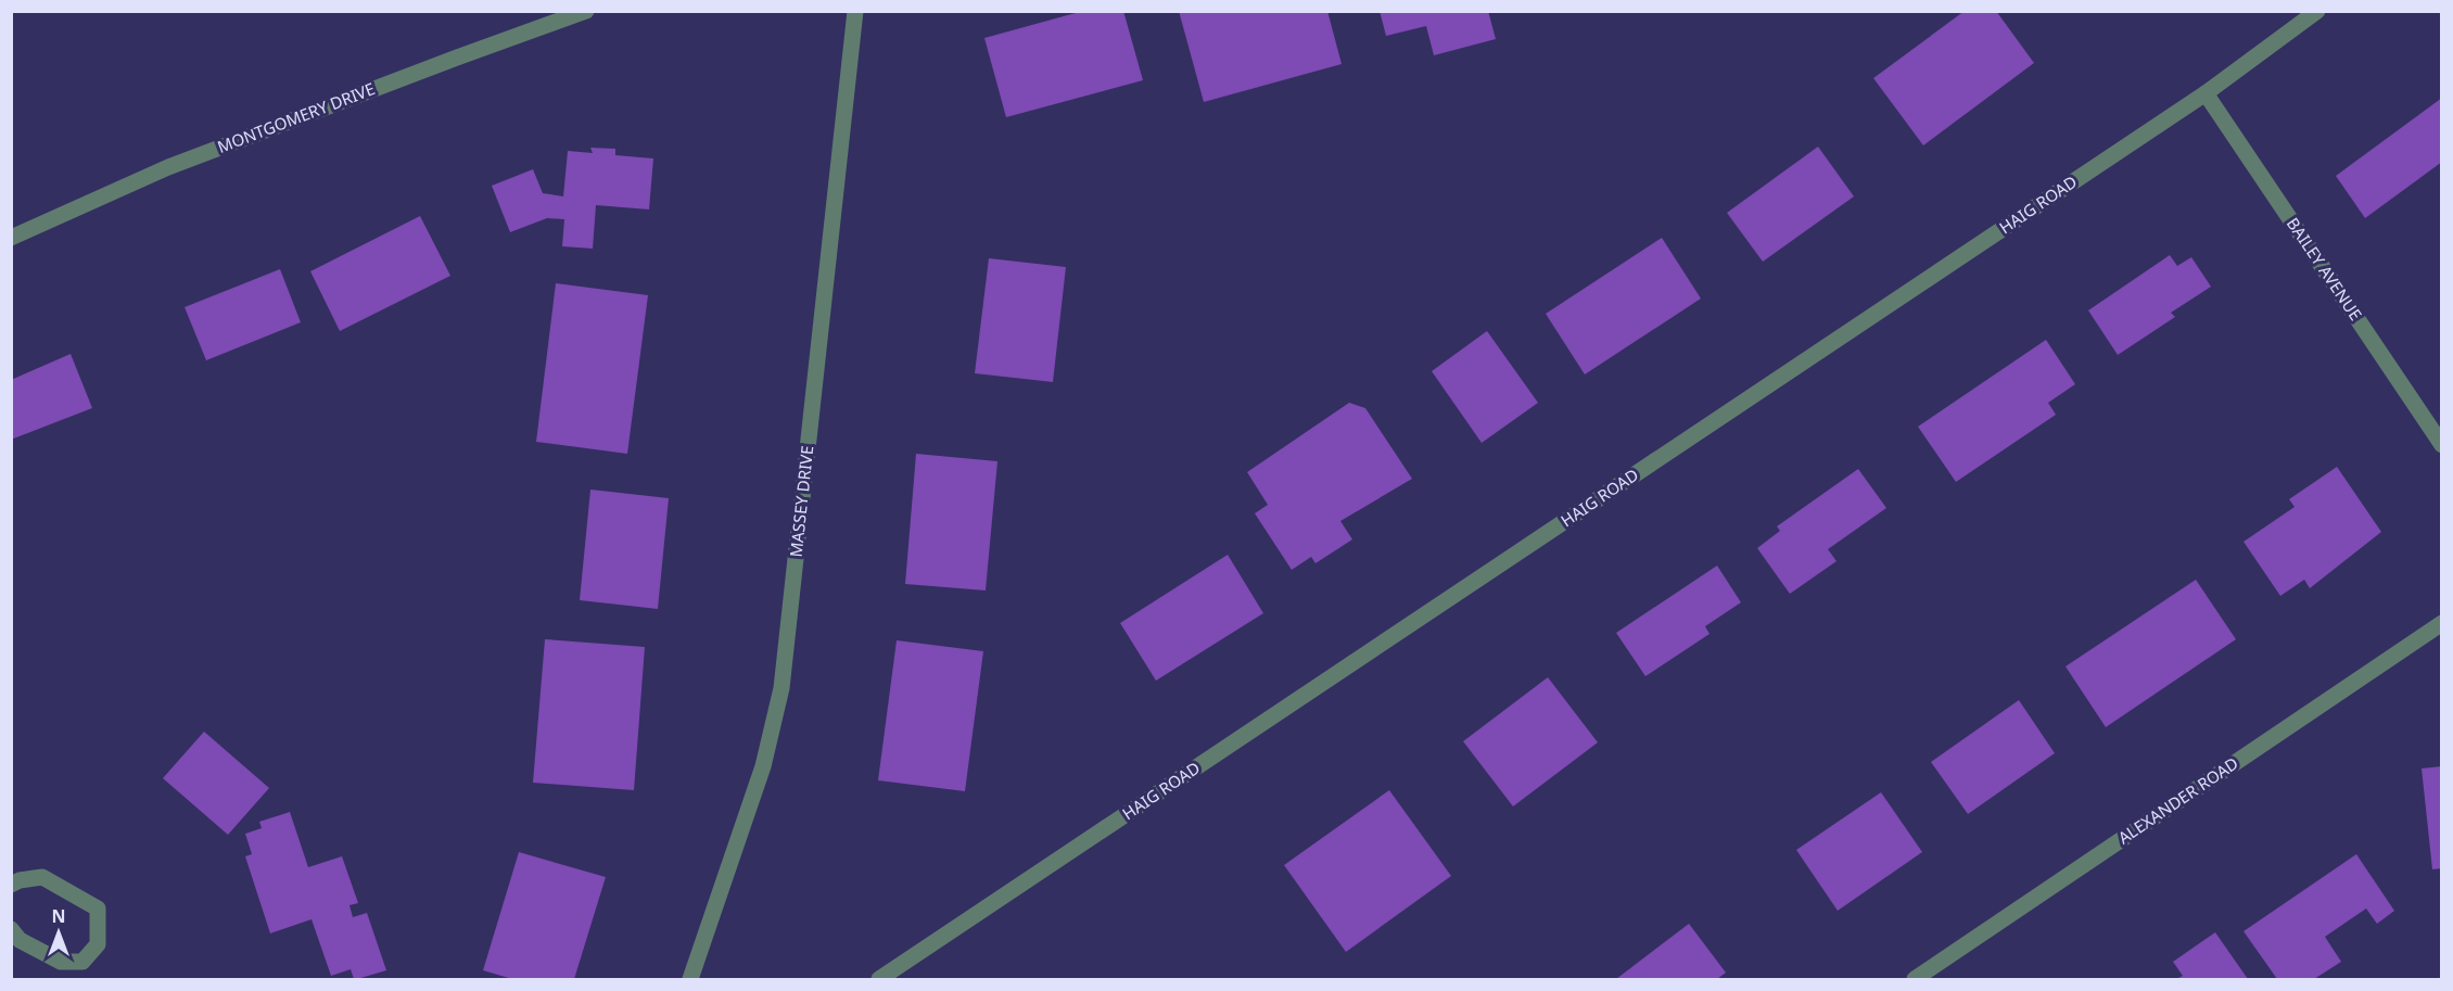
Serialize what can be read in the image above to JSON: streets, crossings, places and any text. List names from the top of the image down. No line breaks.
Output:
{"streets":{"street":["MONTGOMERY DRIVE","HAIG ROAD","BAILEY AVENUE","MASSEY DRIVE","ALEXANDER ROAD"]},"crossings":[["HAIG ROAD","BAILEY AVENUE"]],"north":"top"}
